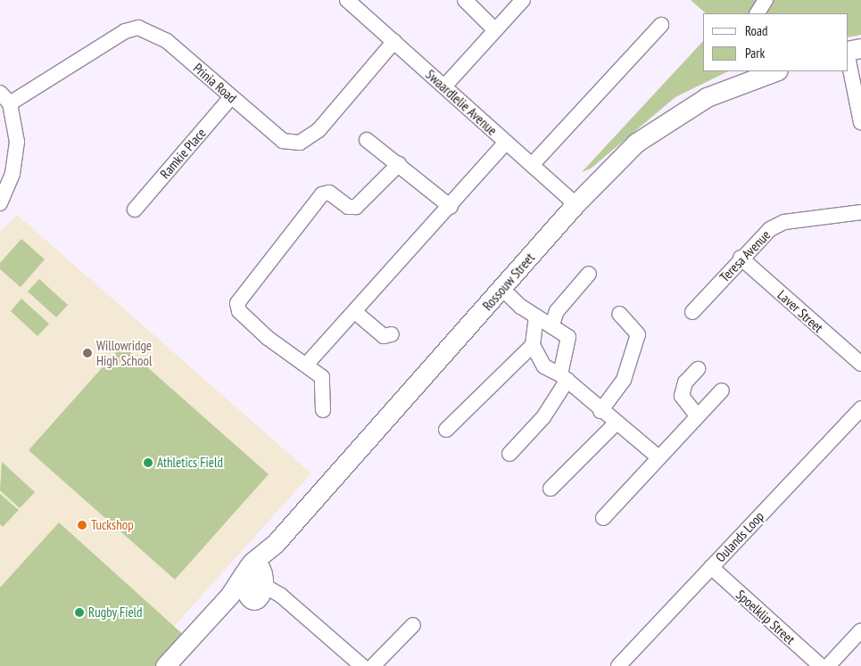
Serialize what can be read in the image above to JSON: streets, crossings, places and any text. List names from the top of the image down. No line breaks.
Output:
{"streets":{"main road":["Rossouw Street"],"street":["Prinia Road","Swaardlelie Avenue","Ramkie Place","Teresa Avenue","Laver Street","Oulands Loop","Spoelklip Street"]},"crossings":[["Prinia Road","Swaardlelie Avenue"],["Prinia Road","Ramkie Place"],["Swaardlelie Avenue","Rossouw Street"],["Teresa Avenue","Laver Street"],["Oulands Loop","Spoelklip Street"]],"places":["Willowridge High School","Athletics Field","Tuckshop","Rugby Field"],"legend":["Road","Park"]}
